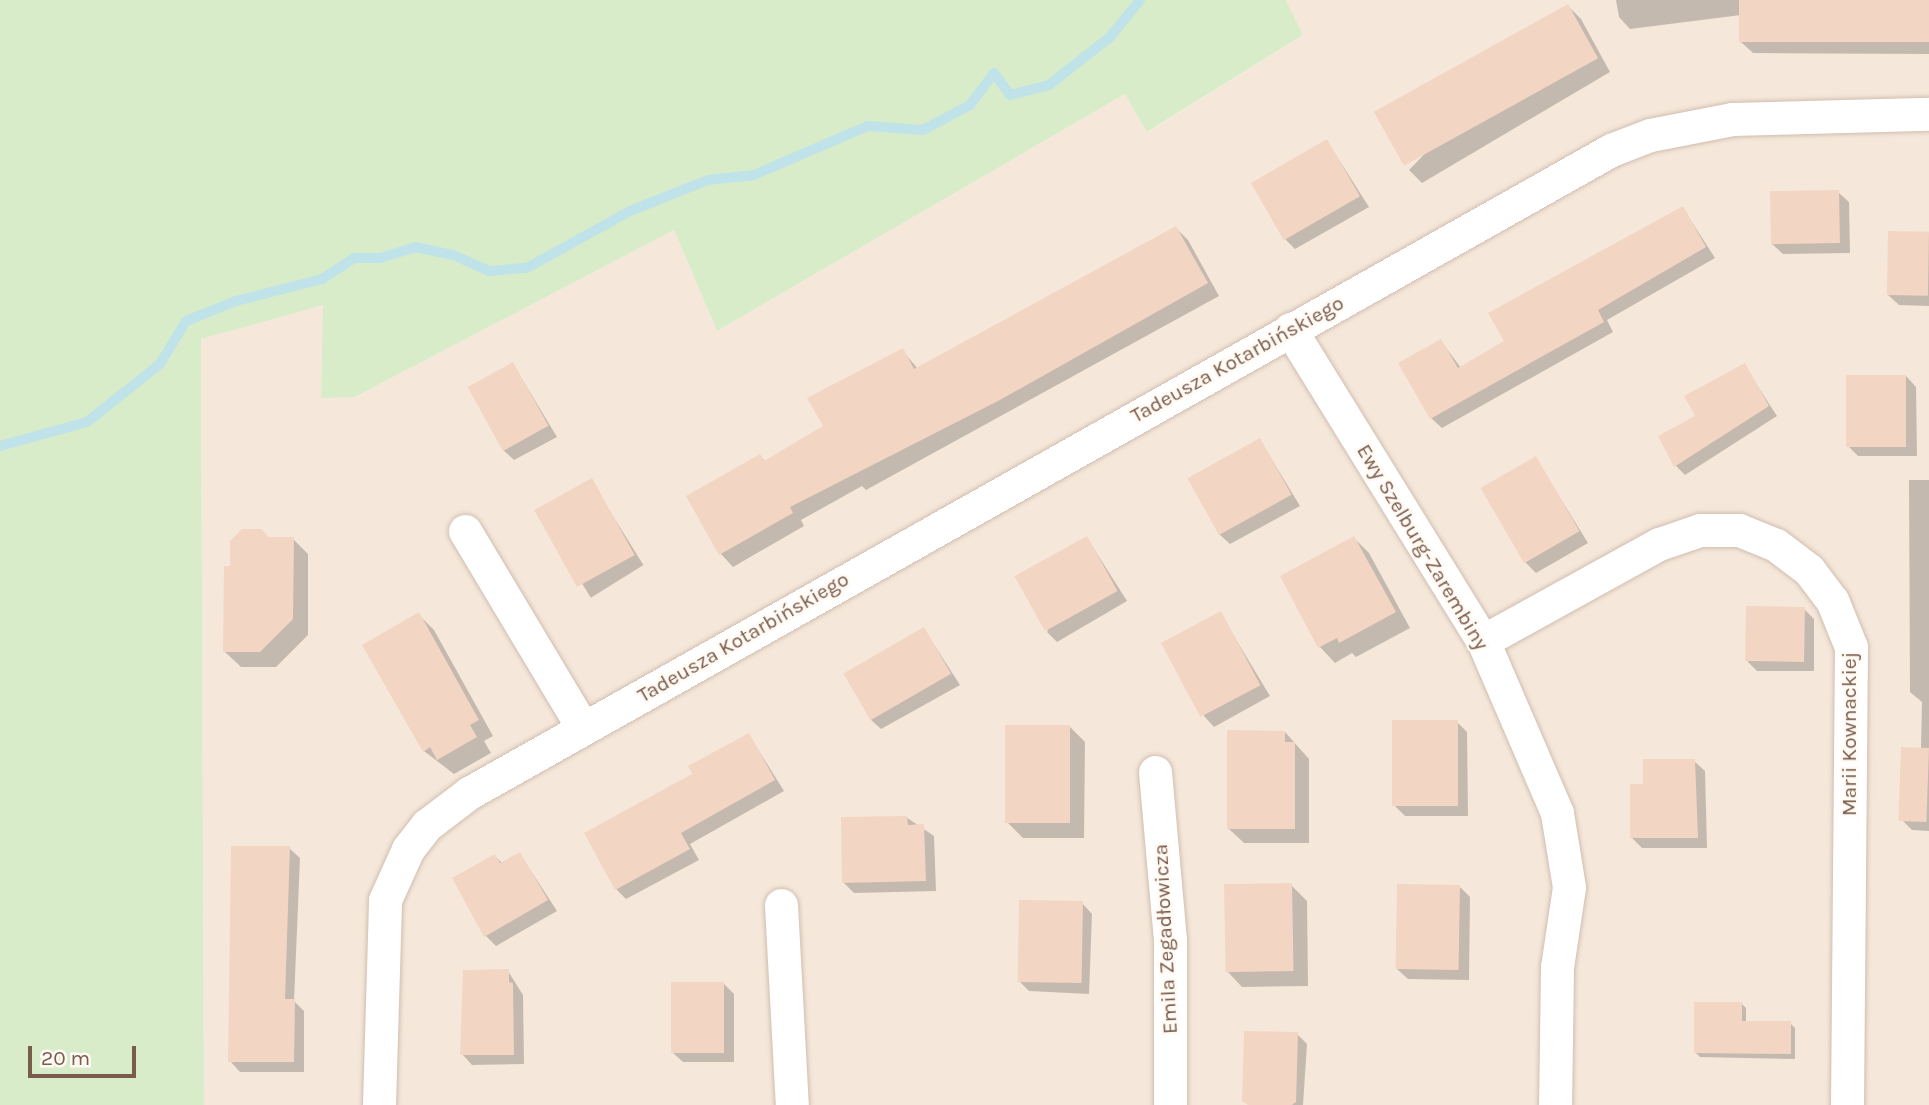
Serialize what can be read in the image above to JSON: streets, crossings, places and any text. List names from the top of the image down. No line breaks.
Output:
{"streets":{"street":["Tadeusza Kotarbińskiego","Ewy Szelburg-Zarembiny","Marii Kownackiej","Emila Zegadłowicza"]},"crossings":[["Tadeusza Kotarbińskiego","Ewy Szelburg-Zarembiny"],["Ewy Szelburg-Zarembiny","Marii Kownackiej"]],"scale_bar":"20 m"}
